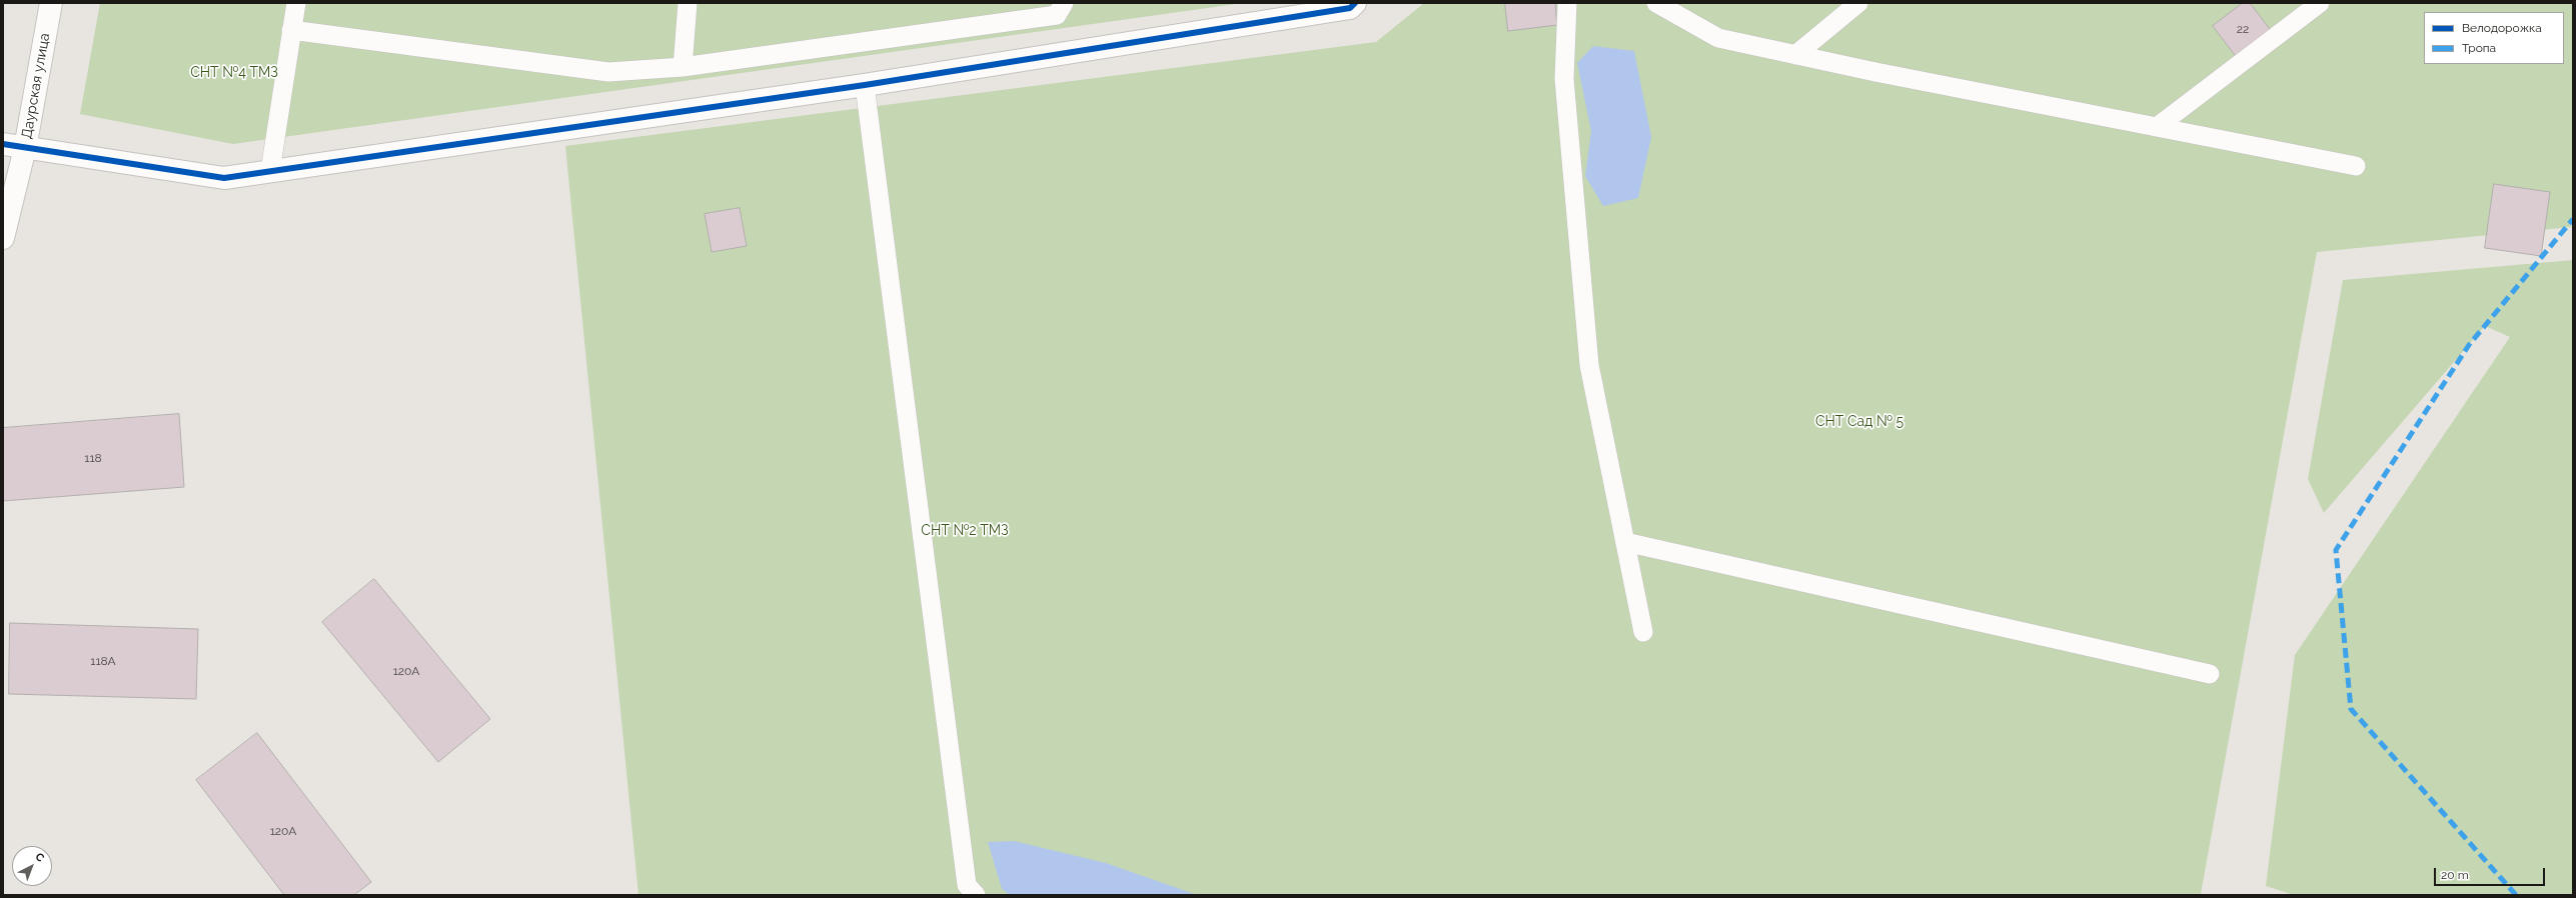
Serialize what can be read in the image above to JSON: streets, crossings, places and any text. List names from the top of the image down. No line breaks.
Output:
{"streets":{"street":["Даурская улица"]},"parks":["СНТ №4 ТМЗ","СНТ Сад № 5","СНТ №2 ТМЗ"],"house_numbers":["22","118","118А","120А","120А"],"legend":["Велодорожка","Тропа"],"scale_bar":"20 m","north":"top right"}
